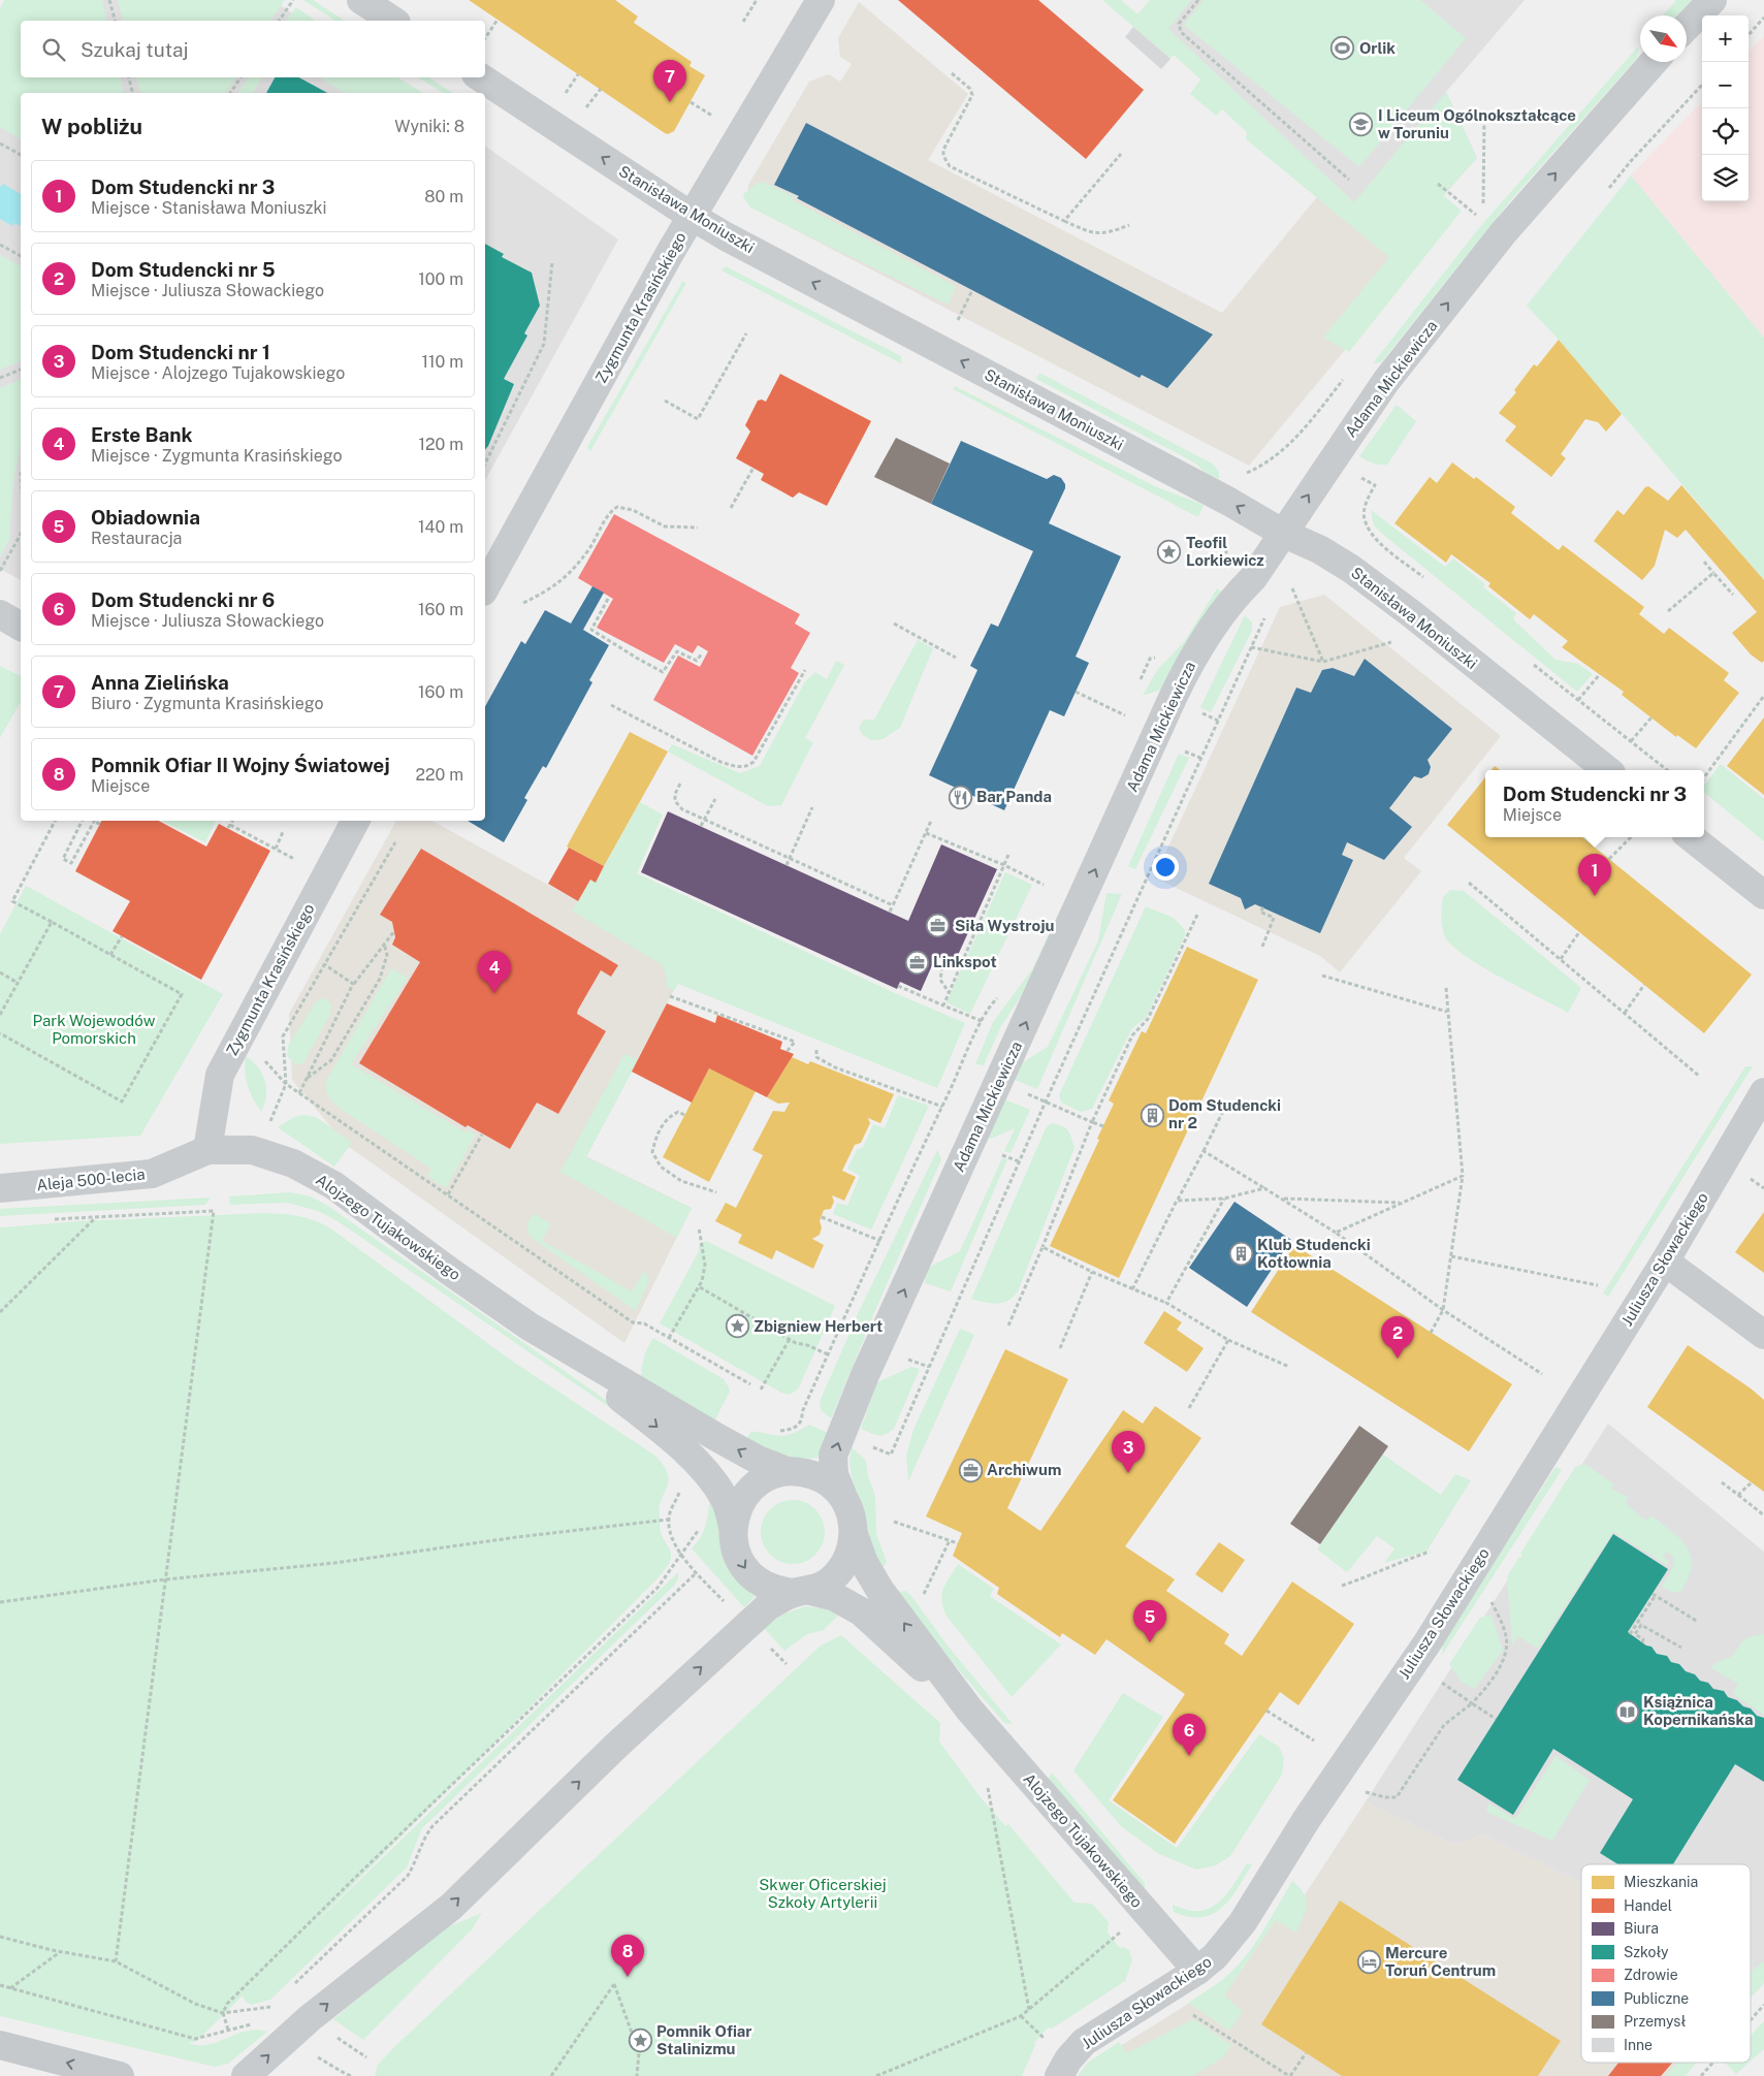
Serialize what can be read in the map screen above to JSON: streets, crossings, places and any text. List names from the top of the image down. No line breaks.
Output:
{"streets":{"street":["Stanisława Moniuszki","Zygmunta Krasińskiego","Adama Mickiewicza","Aleja 500-lecia","Alojzego Tujakowskiego","Juliusza Słowackiego"]},"crossings":[["Stanisława Moniuszki","Zygmunta Krasińskiego"],["Stanisława Moniuszki","Adama Mickiewicza"],["Zygmunta Krasińskiego","Aleja 500-lecia"],["Zygmunta Krasińskiego","Alojzego Tujakowskiego"],["Adama Mickiewicza","Alojzego Tujakowskiego"],["Aleja 500-lecia","Alojzego Tujakowskiego"],["Alojzego Tujakowskiego","Juliusza Słowackiego"]],"one_way":["Stanisława Moniuszki","Adama Mickiewicza"],"parks":["Park Wojewodów Pomorskich","Skwer Oficerskiej Szkoły Artylerii"],"places":{"sports":["Orlik"],"school or university":["I Liceum Ogólnokształcące w Toruniu"],"place":["Teofil Lorkiewicz","Zbigniew Herbert","Pomnik Ofiar Stalinizmu"],"restaurant":["Bar Panda"],"office":["Siła Wystroju","Linkspot","Archiwum"],"building":["Dom Studencki nr 2","Klub Studencki Kotłownia"],"library":["Książnica Kopernikańska"],"hotel":["Mercure Toruń Centrum"]},"legend":["Mieszkania","Handel","Biura","Szkoły","Zdrowie","Publiczne","Przemysł","Inne"],"north":"bottom right","page":{"map_buttons":["+","−"],"search":"Szukaj tutaj","pins":["7","1","4","2","3","5","6","8"],"heading":["W pobliżu","Wyniki: 8"],"list":[{"mark":"1","name":"Dom Studencki nr 3","note":"Miejsce · Stanisława Moniuszki","value":"80 m"},{"mark":"2","name":"Dom Studencki nr 5","note":"Miejsce · Juliusza Słowackiego","value":"100 m"},{"mark":"3","name":"Dom Studencki nr 1","note":"Miejsce · Alojzego Tujakowskiego","value":"110 m"},{"mark":"4","name":"Erste Bank","note":"Miejsce · Zygmunta Krasińskiego","value":"120 m"},{"mark":"5","name":"Obiadownia","note":"Restauracja","value":"140 m"},{"mark":"6","name":"Dom Studencki nr 6","note":"Miejsce · Juliusza Słowackiego","value":"160 m"},{"mark":"7","name":"Anna Zielińska","note":"Biuro · Zygmunta Krasińskiego","value":"160 m"},{"mark":"8","name":"Pomnik Ofiar II Wojny Światowej","note":"Miejsce","value":"220 m"}],"popup":["Dom Studencki nr 3","Miejsce"]}}
